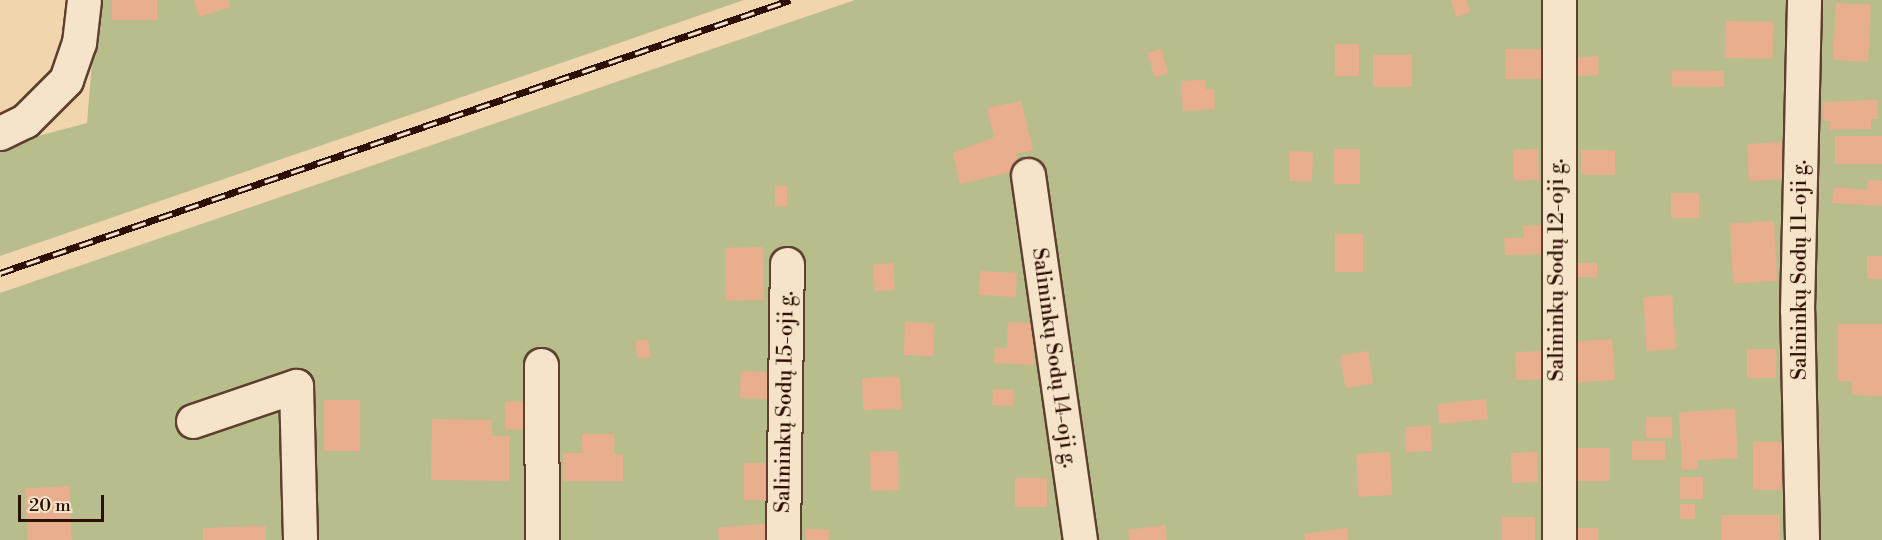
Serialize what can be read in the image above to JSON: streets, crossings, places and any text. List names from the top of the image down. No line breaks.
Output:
{"streets":{"street":["Salininkų Sodų 12-oji g.","Salininkų Sodų 11-oji g.","Salininkų Sodų 14-oji g.","Salininkų Sodų 15-oji g."]},"scale_bar":"20 m"}
